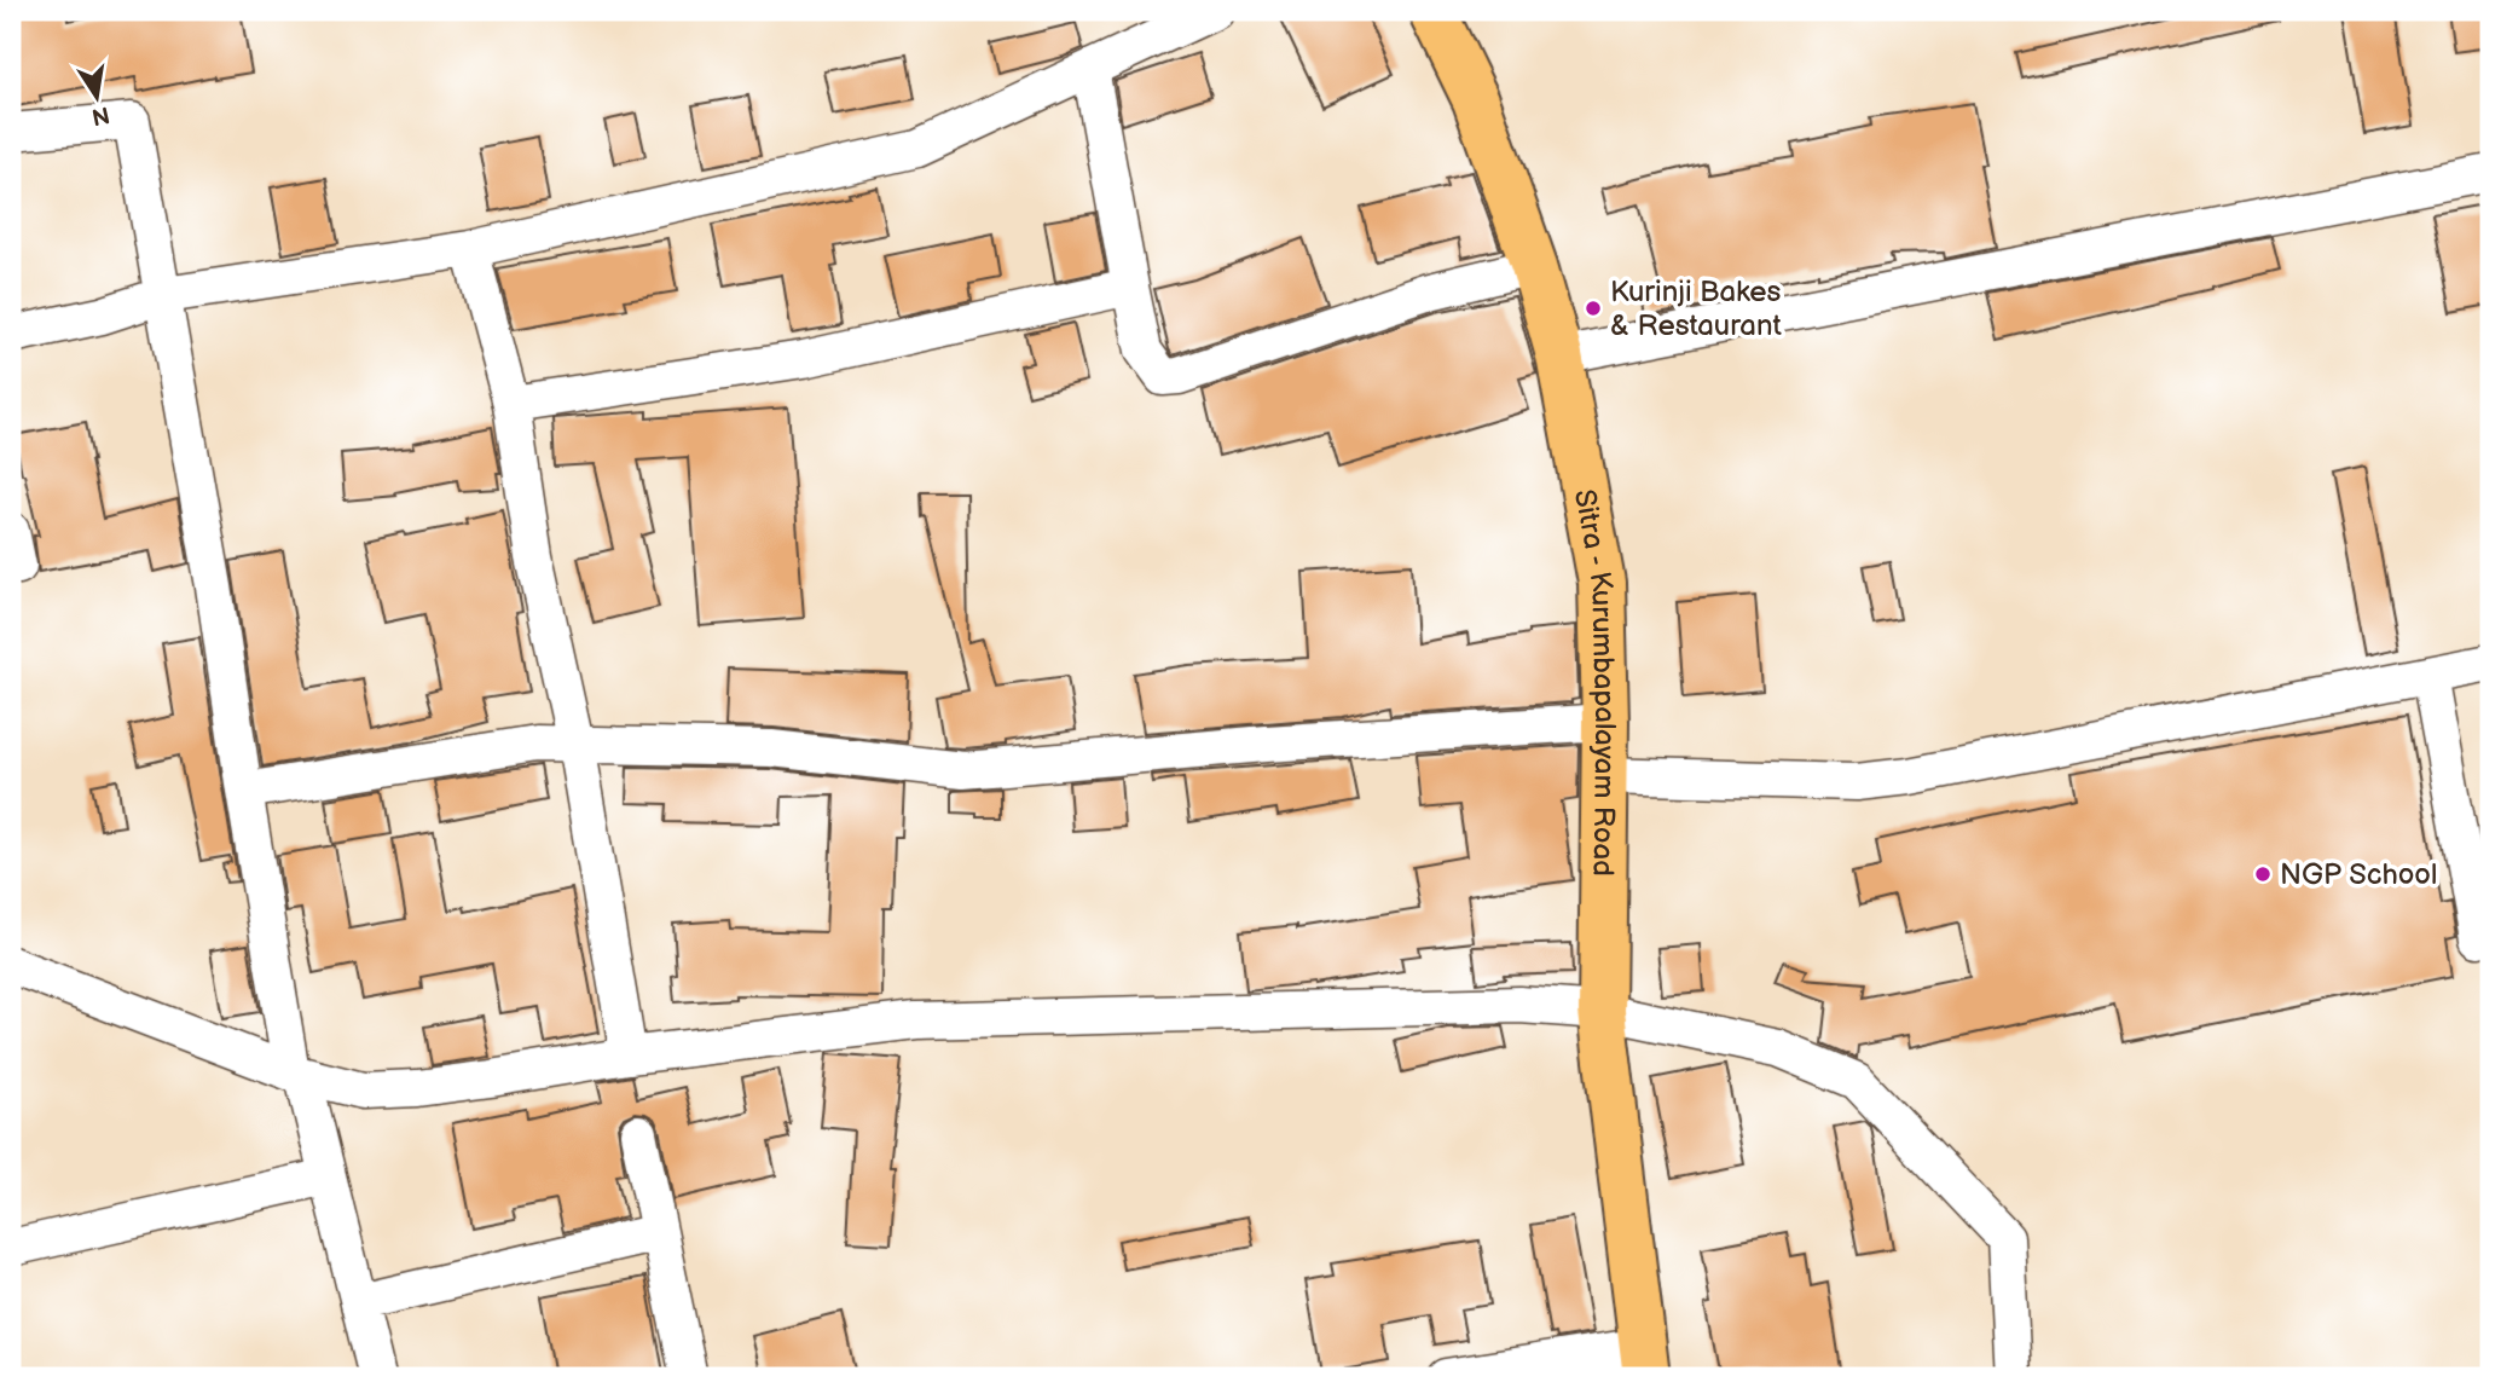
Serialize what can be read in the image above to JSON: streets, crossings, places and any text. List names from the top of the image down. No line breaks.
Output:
{"streets":{"main road":["Sitra - Kurumbapalayam Road"]},"places":["Kurinji Bakes & Restaurant","NGP School"],"north":"bottom"}
